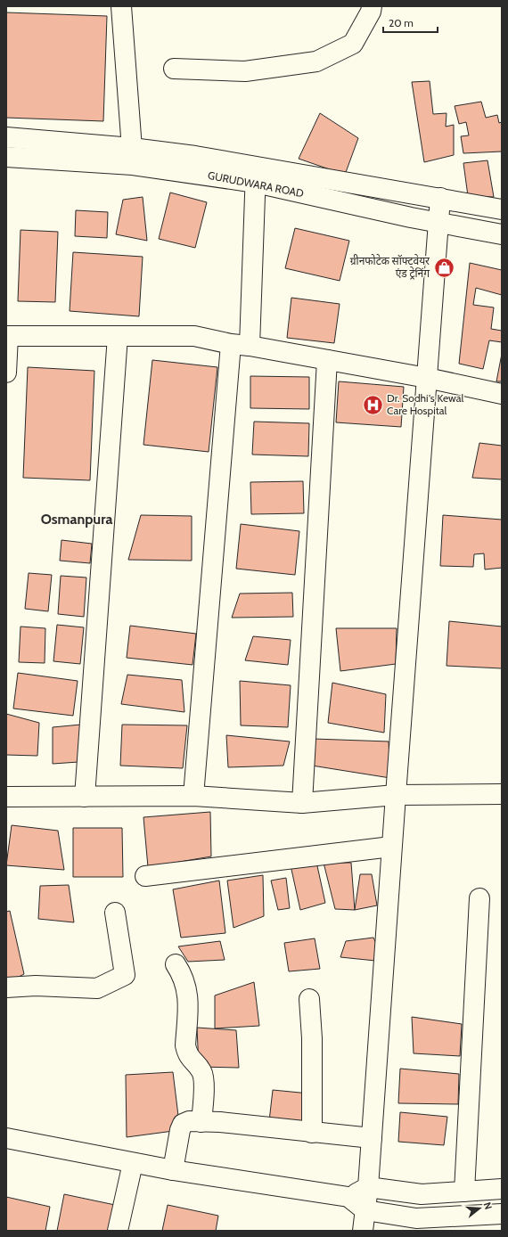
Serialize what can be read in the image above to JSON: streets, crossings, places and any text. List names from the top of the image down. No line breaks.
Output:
{"streets":{"street":["GURUDWARA ROAD"]},"districts":["Osmanpura"],"places":{"shop":["ग्रीनफोटेक सॉफ्टवेयर एंड ट्रेनिंग"],"hospital":["Dr. Sodhi's Kewal Care Hospital"]},"scale_bar":"20 m","north":"right"}
